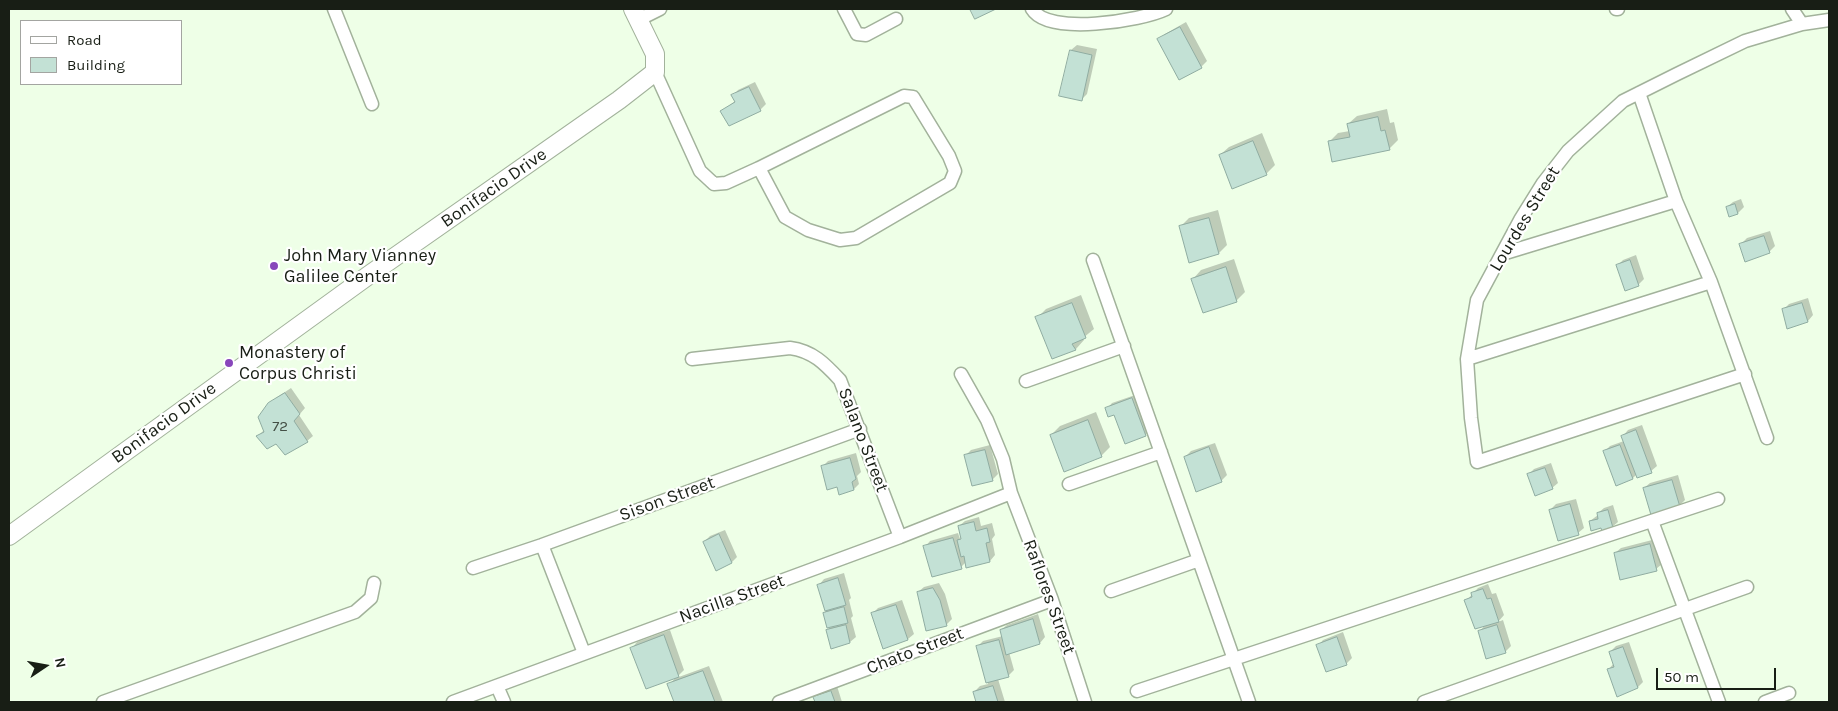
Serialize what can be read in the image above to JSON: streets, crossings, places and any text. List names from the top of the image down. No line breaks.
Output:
{"streets":{"street":["Bonifacio Drive","Lourdes Street","Salano Street","Sison Street","Raflores Street","Nacilla Street","Chato Street"]},"crossings":[["Salano Street","Sison Street"],["Salano Street","Nacilla Street"],["Raflores Street","Nacilla Street"],["Raflores Street","Chato Street"]],"places":["John Mary Vianney Galilee Center","Monastery of Corpus Christi"],"house_numbers":["72"],"legend":["Road","Building"],"scale_bar":"50 m","north":"right"}
